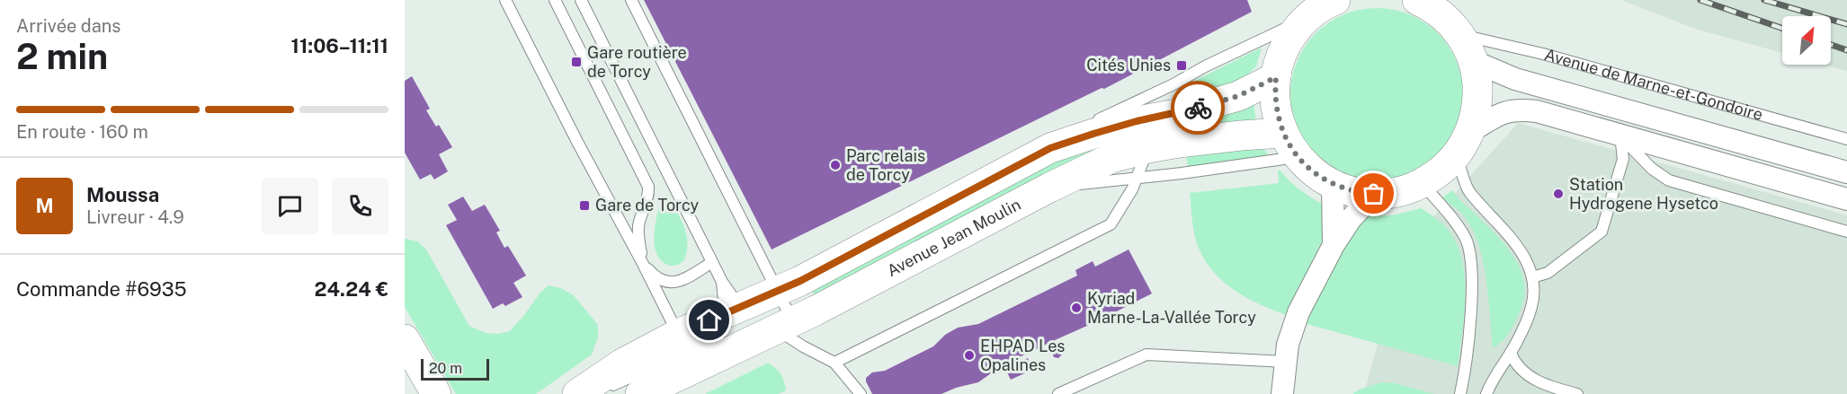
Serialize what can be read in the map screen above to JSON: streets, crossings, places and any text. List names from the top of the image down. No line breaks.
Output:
{"streets":{"street":["Avenue de Marne-et-Gondoire","Avenue Jean Moulin"]},"places":{"transit":["Gare routière de Torcy","Cités Unies","Gare de Torcy"],"other":["Parc relais de Torcy","Station Hydrogene Hysetco","Kyriad Marne-La-Vallée Torcy","EHPAD Les Opalines"]},"scale_bar":"20 m","north":"top right","page":{"heading":["2 min","Arrivée dans","11:06–11:11"],"panel":["Moussa","Livreur · 4.9","Commande #6935","24.24 €"],"bar":"En route · 160 m","round":"M","scale":"20 m"}}
